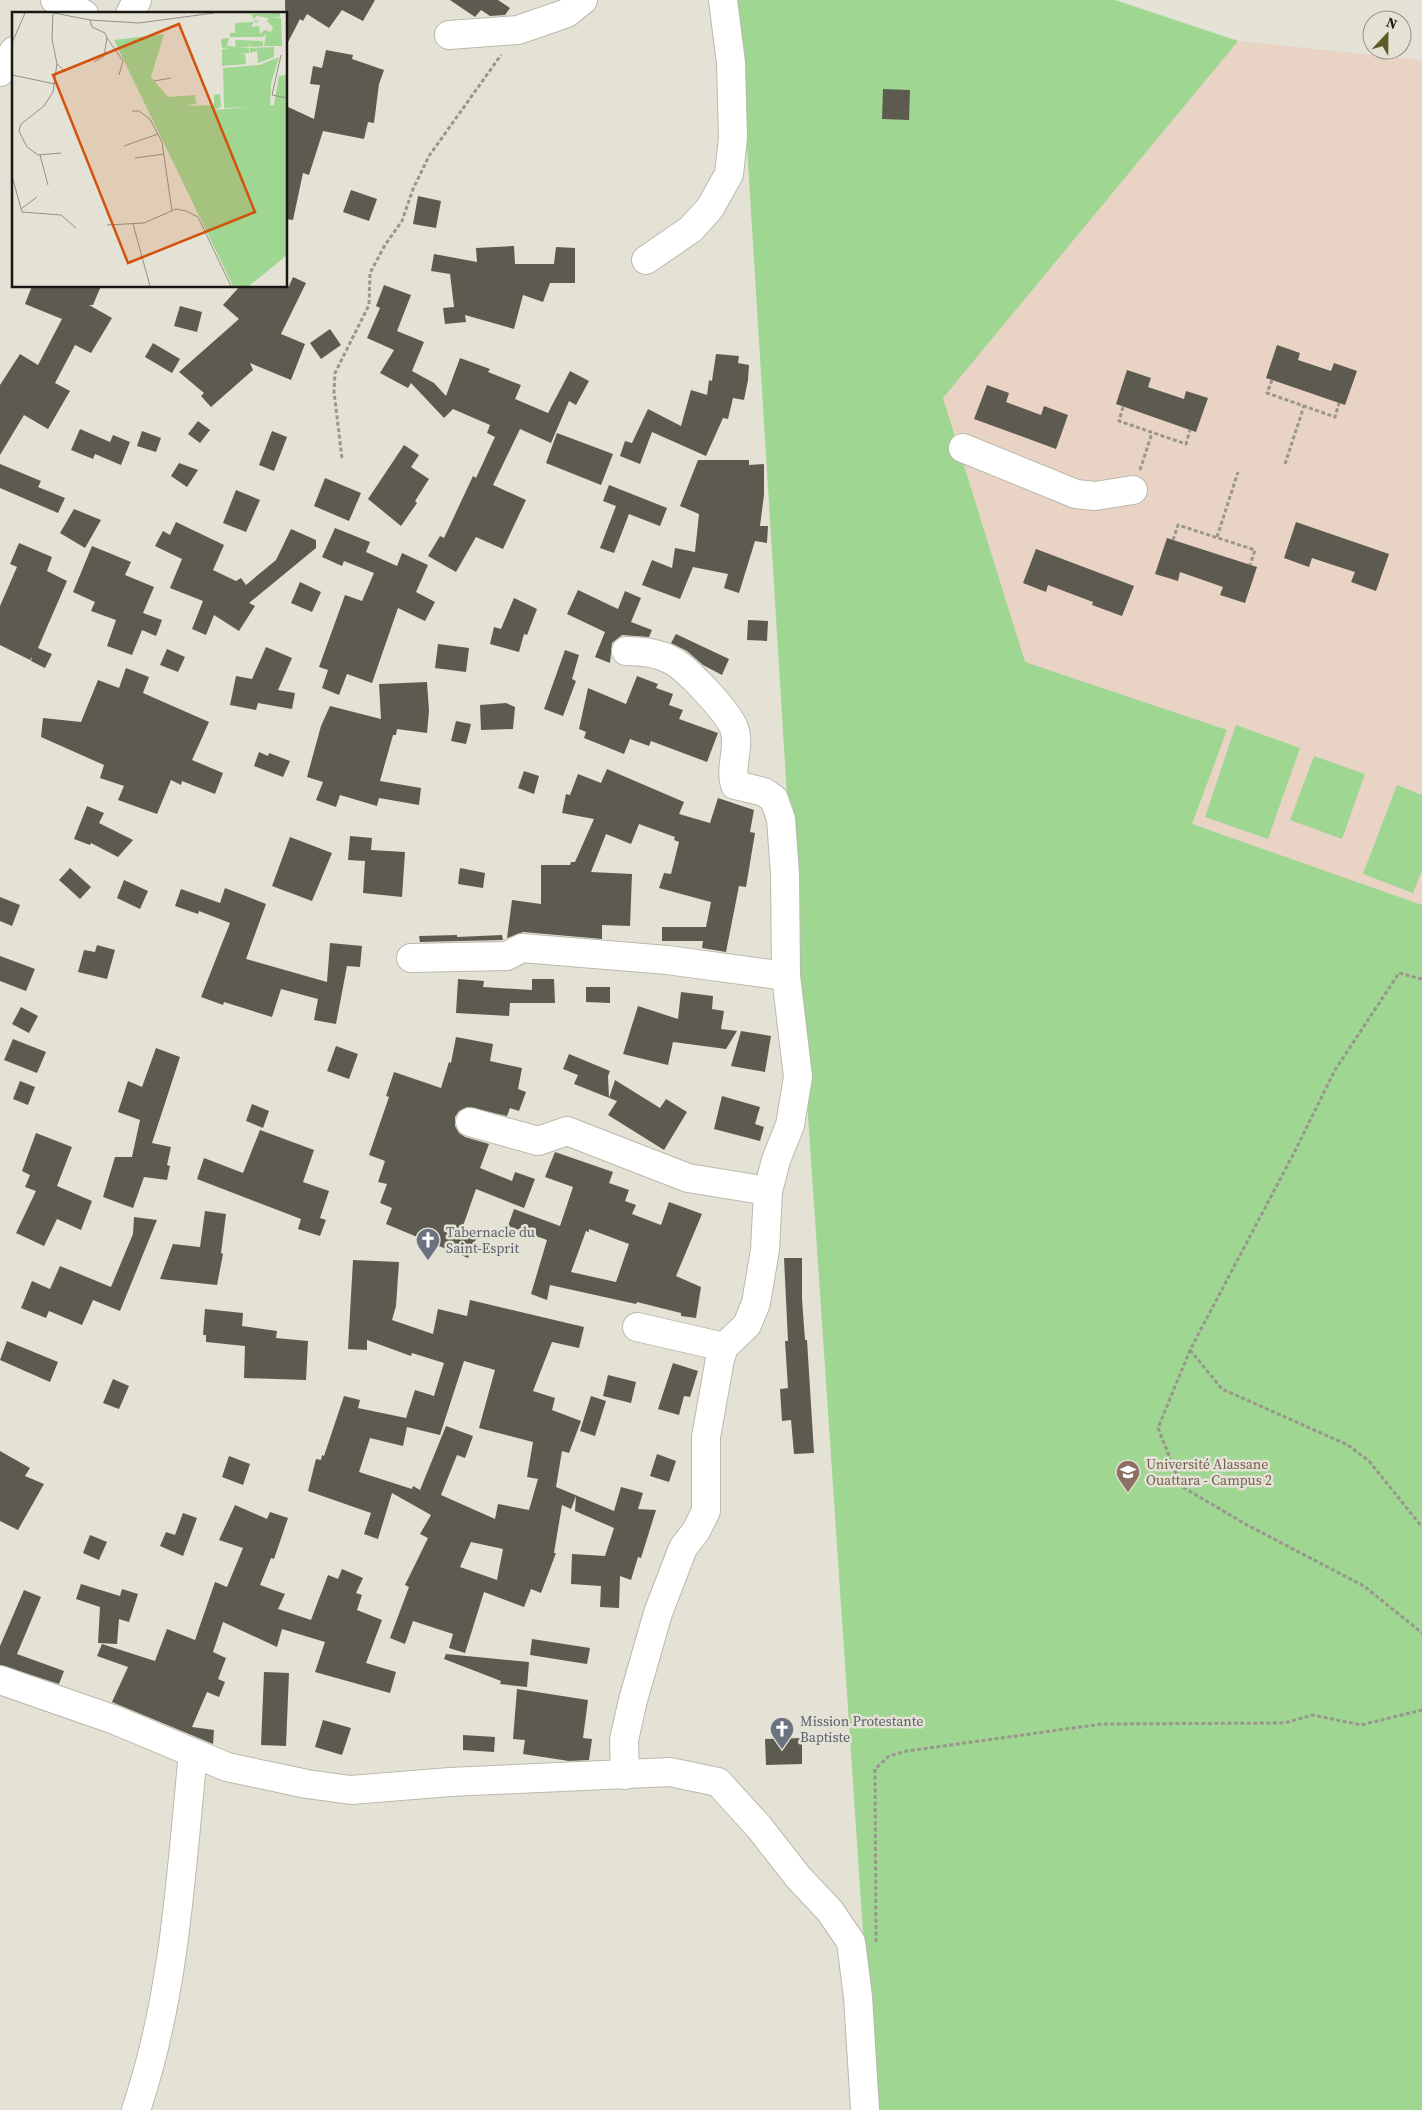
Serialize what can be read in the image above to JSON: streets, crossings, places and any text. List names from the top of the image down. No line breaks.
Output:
{"places":{"church":["Tabernacle du Saint-Esprit","Mission Protestante Baptiste"],"school or university":["Université Alassane Ouattara - Campus 2"]},"north":"top"}
